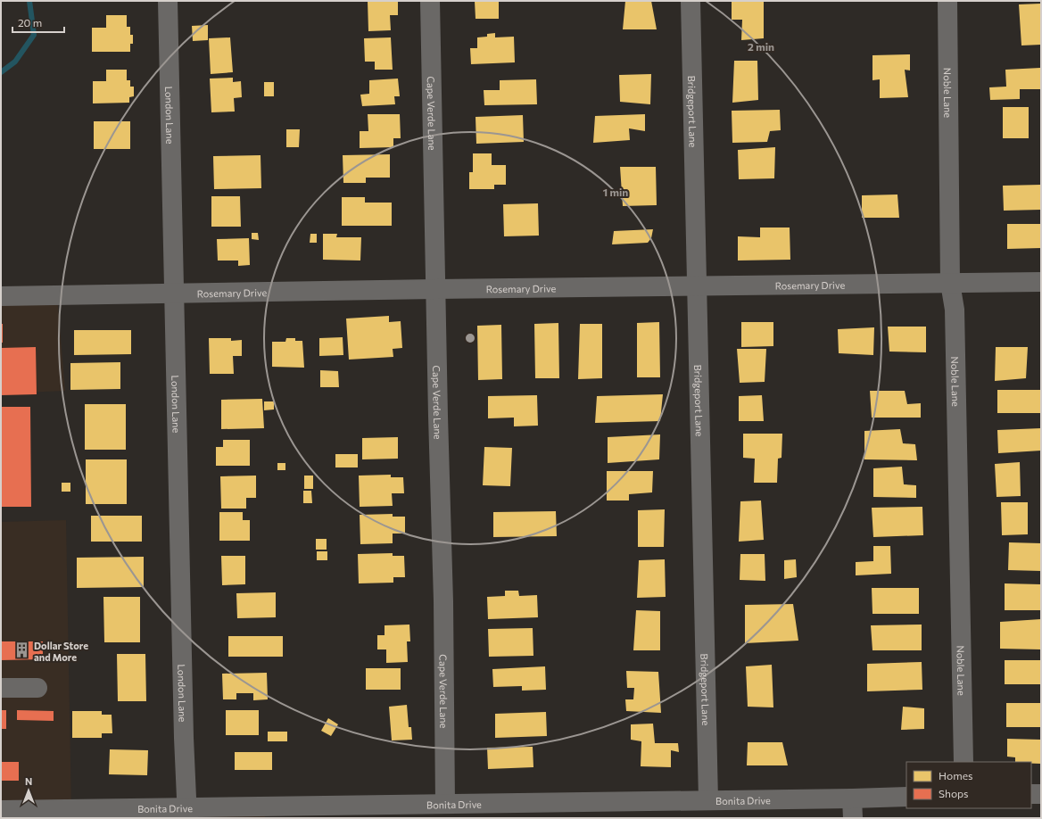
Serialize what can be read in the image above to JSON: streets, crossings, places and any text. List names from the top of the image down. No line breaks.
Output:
{"streets":{"street":["Noble Lane","Bridgeport Lane","Cape Verde Lane","London Lane","Rosemary Drive","Bonita Drive"]},"crossings":[["Noble Lane","Rosemary Drive"],["Bridgeport Lane","Rosemary Drive"],["Bridgeport Lane","Bonita Drive"],["Cape Verde Lane","Rosemary Drive"],["Cape Verde Lane","Bonita Drive"],["London Lane","Rosemary Drive"],["London Lane","Bonita Drive"]],"places":{"building":["Dollar Store and More"]},"legend":["Homes","Shops"],"scale_bar":"20 m","north":"top","rings":["2 min","1 min"]}
